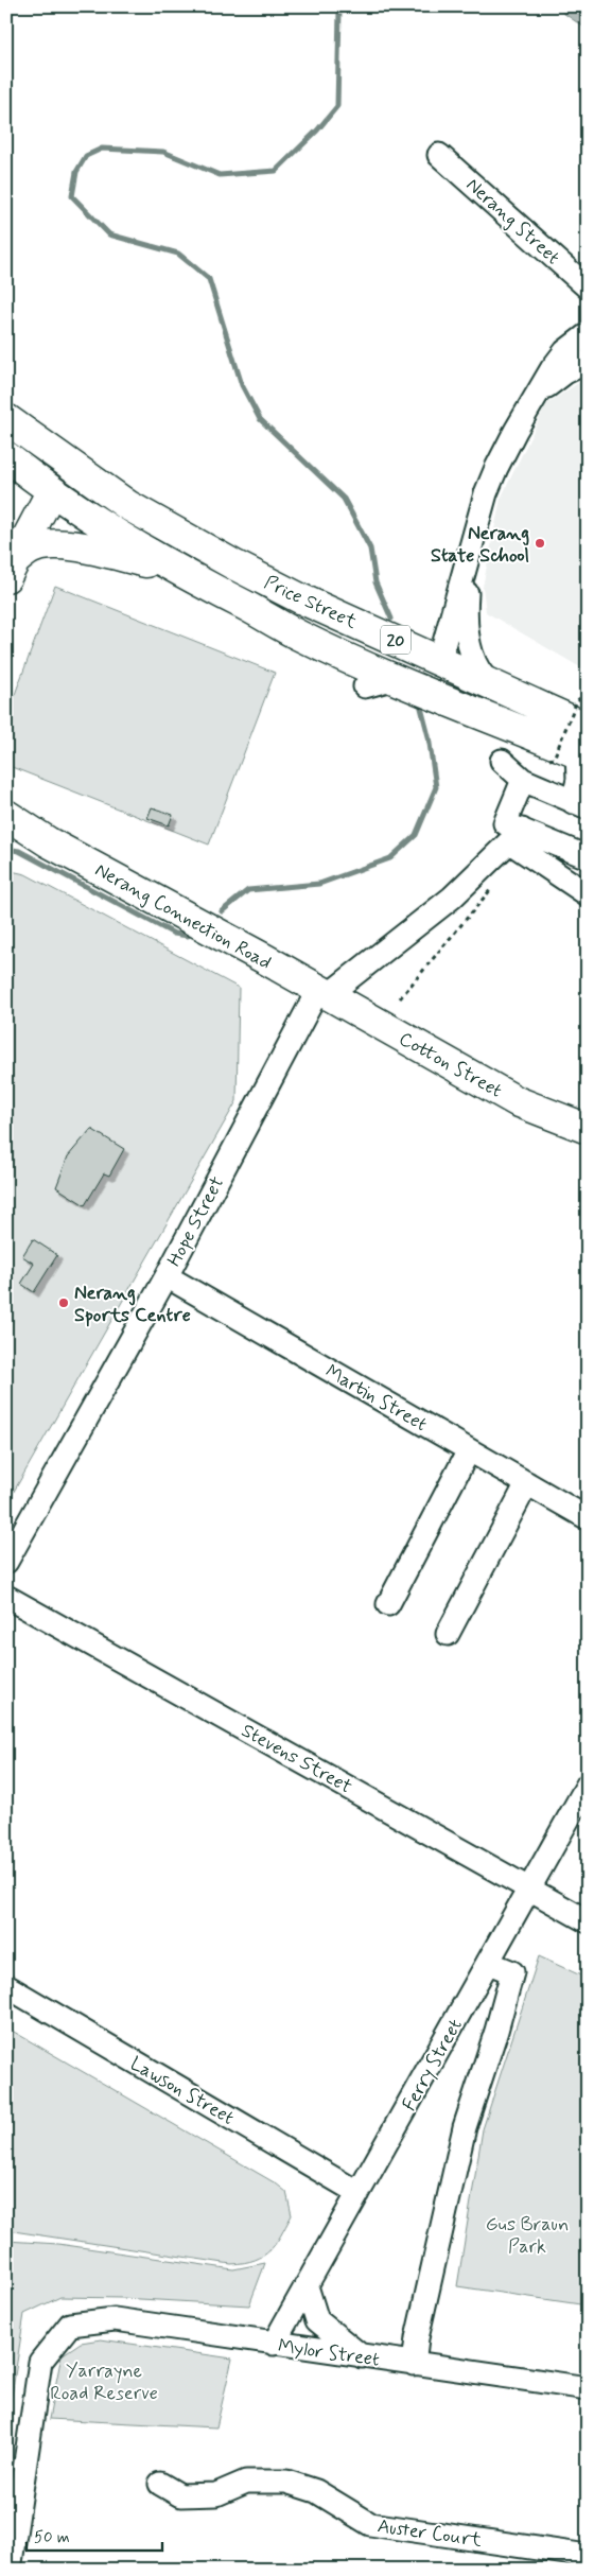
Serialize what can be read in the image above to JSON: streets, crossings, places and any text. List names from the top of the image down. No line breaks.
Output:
{"streets":{"main road":["Price Street","20","Nerang Connection Road","Cotton Street"],"street":["Nerang Street","Hope Street","Martin Street","Stevens Street","Ferry Street","Lawson Street","Mylor Street","Auster Court"]},"crossings":[["Price Street","20"],["Nerang Connection Road","Cotton Street"],["Nerang Connection Road","Hope Street"],["Cotton Street","Hope Street"],["Hope Street","Martin Street"],["Stevens Street","Ferry Street"],["Ferry Street","Lawson Street"],["Ferry Street","Mylor Street"]],"parks":["Gus Braun Park","Yarrayne Road Reserve"],"places":["Nerang State School","Nerang Sports Centre"],"scale_bar":"50 m"}
